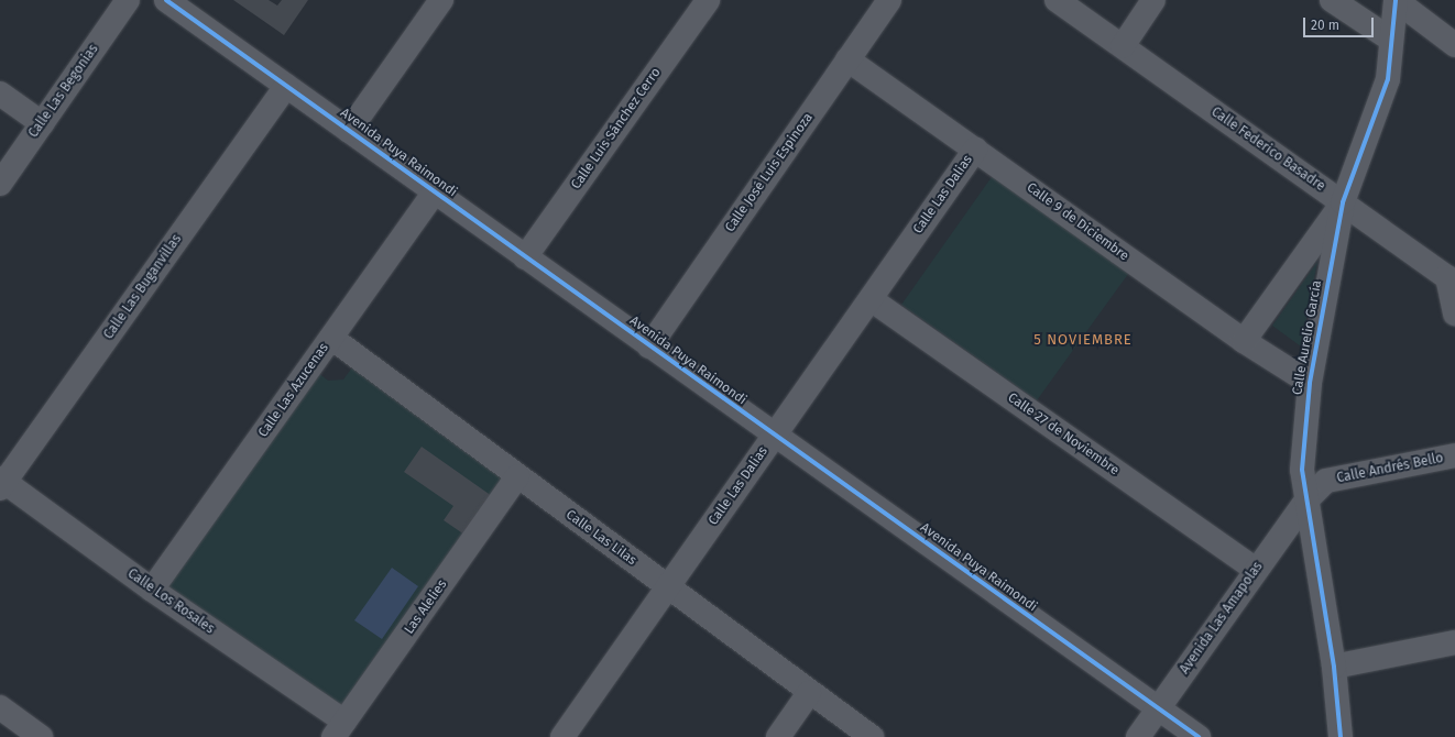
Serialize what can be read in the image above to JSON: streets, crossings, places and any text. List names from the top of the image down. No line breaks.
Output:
{"streets":{"street":["Calle Las Begonias","Calle Luis Sánchez Cerro","Calle Federico Basadre","Avenida Puya Raimondi","Calle José Luis Espinoza","Calle Las Dalias","Calle 9 de Diciembre","Calle Las Buganvillas","Calle Aurelio García","Calle Las Azucenas","Calle 27 de Noviembre","Calle Andrés Bello","Calle Las Lilas","Calle Los Rosales","Las Alelies","Avenida Las Amapolas"]},"crossings":[["Calle Luis Sánchez Cerro","Avenida Puya Raimondi"],["Calle Federico Basadre","Calle Aurelio García"],["Avenida Puya Raimondi","Calle José Luis Espinoza"],["Avenida Puya Raimondi","Calle Las Dalias"],["Avenida Puya Raimondi","Calle Las Buganvillas"],["Avenida Puya Raimondi","Calle Las Azucenas"],["Avenida Puya Raimondi","Avenida Las Amapolas"],["Calle José Luis Espinoza","Calle 9 de Diciembre"],["Calle Las Dalias","Calle 9 de Diciembre"],["Calle Las Dalias","Calle 27 de Noviembre"],["Calle Las Dalias","Calle Las Lilas"],["Calle 9 de Diciembre","Calle Aurelio García"],["Calle Las Buganvillas","Calle Los Rosales"],["Calle Aurelio García","Calle Andrés Bello"],["Calle Aurelio García","Avenida Las Amapolas"],["Calle Las Azucenas","Calle Las Lilas"],["Calle Las Azucenas","Calle Los Rosales"],["Calle 27 de Noviembre","Avenida Las Amapolas"],["Calle Andrés Bello","Avenida Las Amapolas"],["Calle Las Lilas","Las Alelies"],["Calle Los Rosales","Las Alelies"]],"districts":["5 NOVIEMBRE"],"scale_bar":"20 m"}
